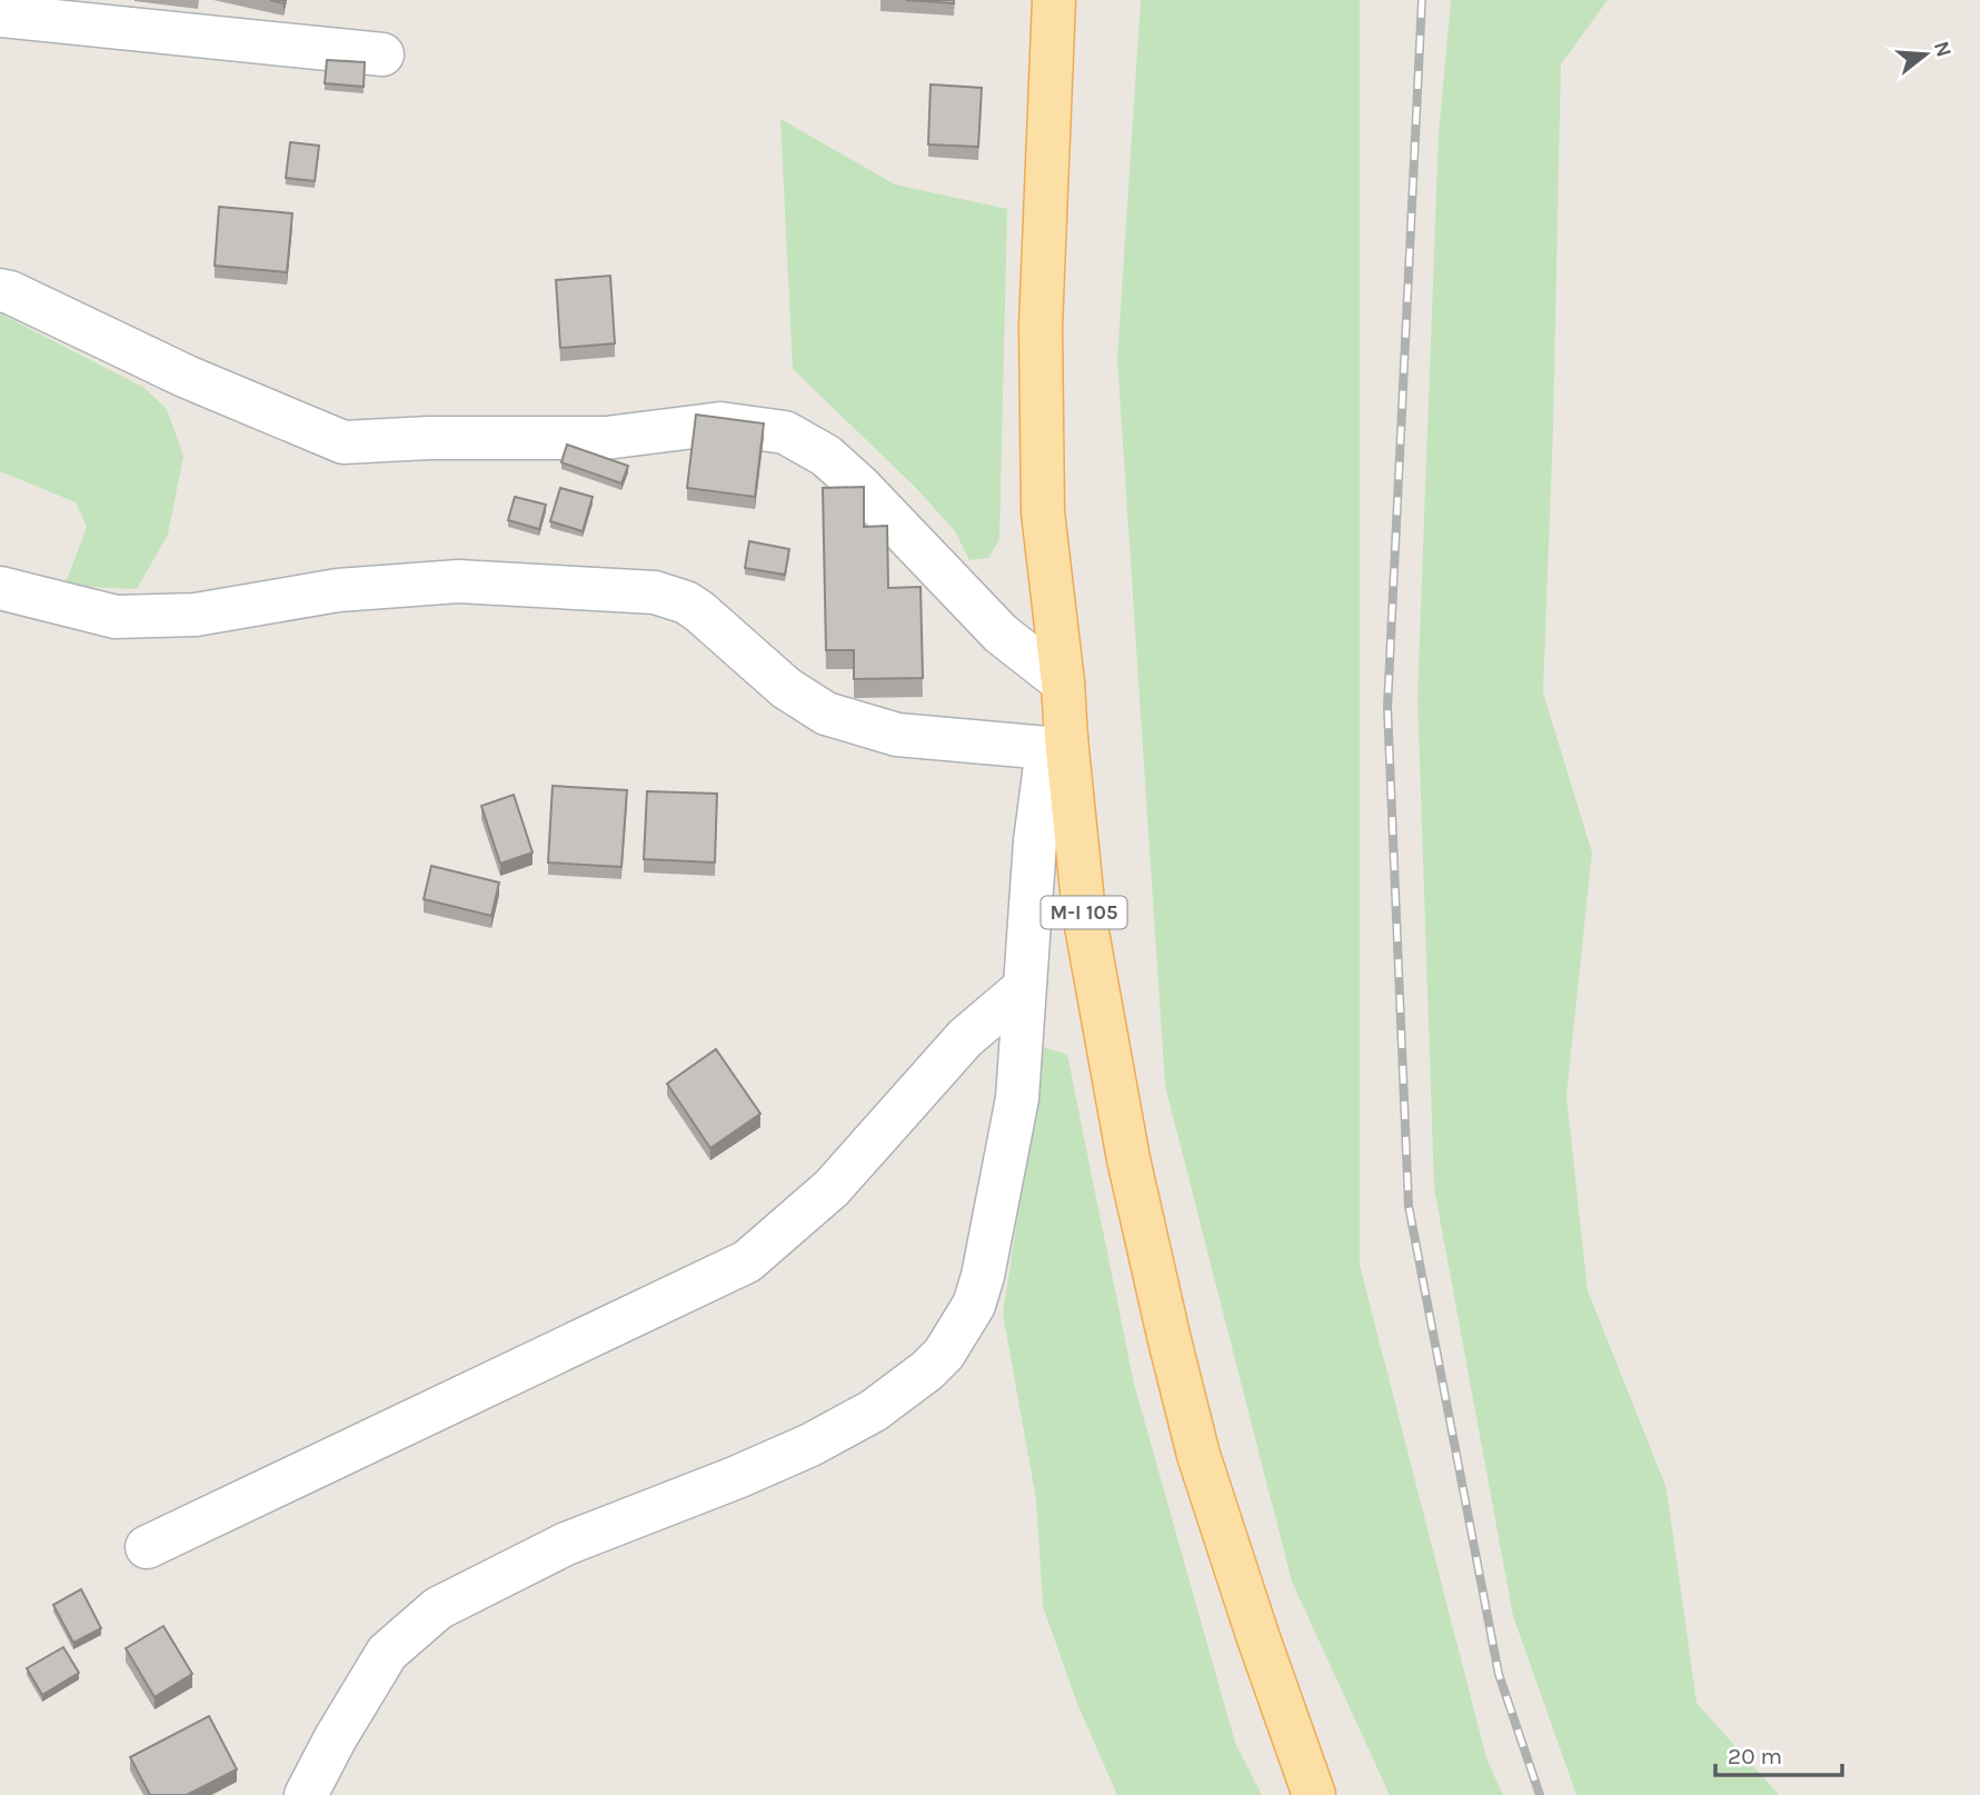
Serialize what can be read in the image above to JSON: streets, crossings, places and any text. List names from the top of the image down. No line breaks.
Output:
{"streets":{"main road":["M-I 105"]},"scale_bar":"20 m","north":"right"}
